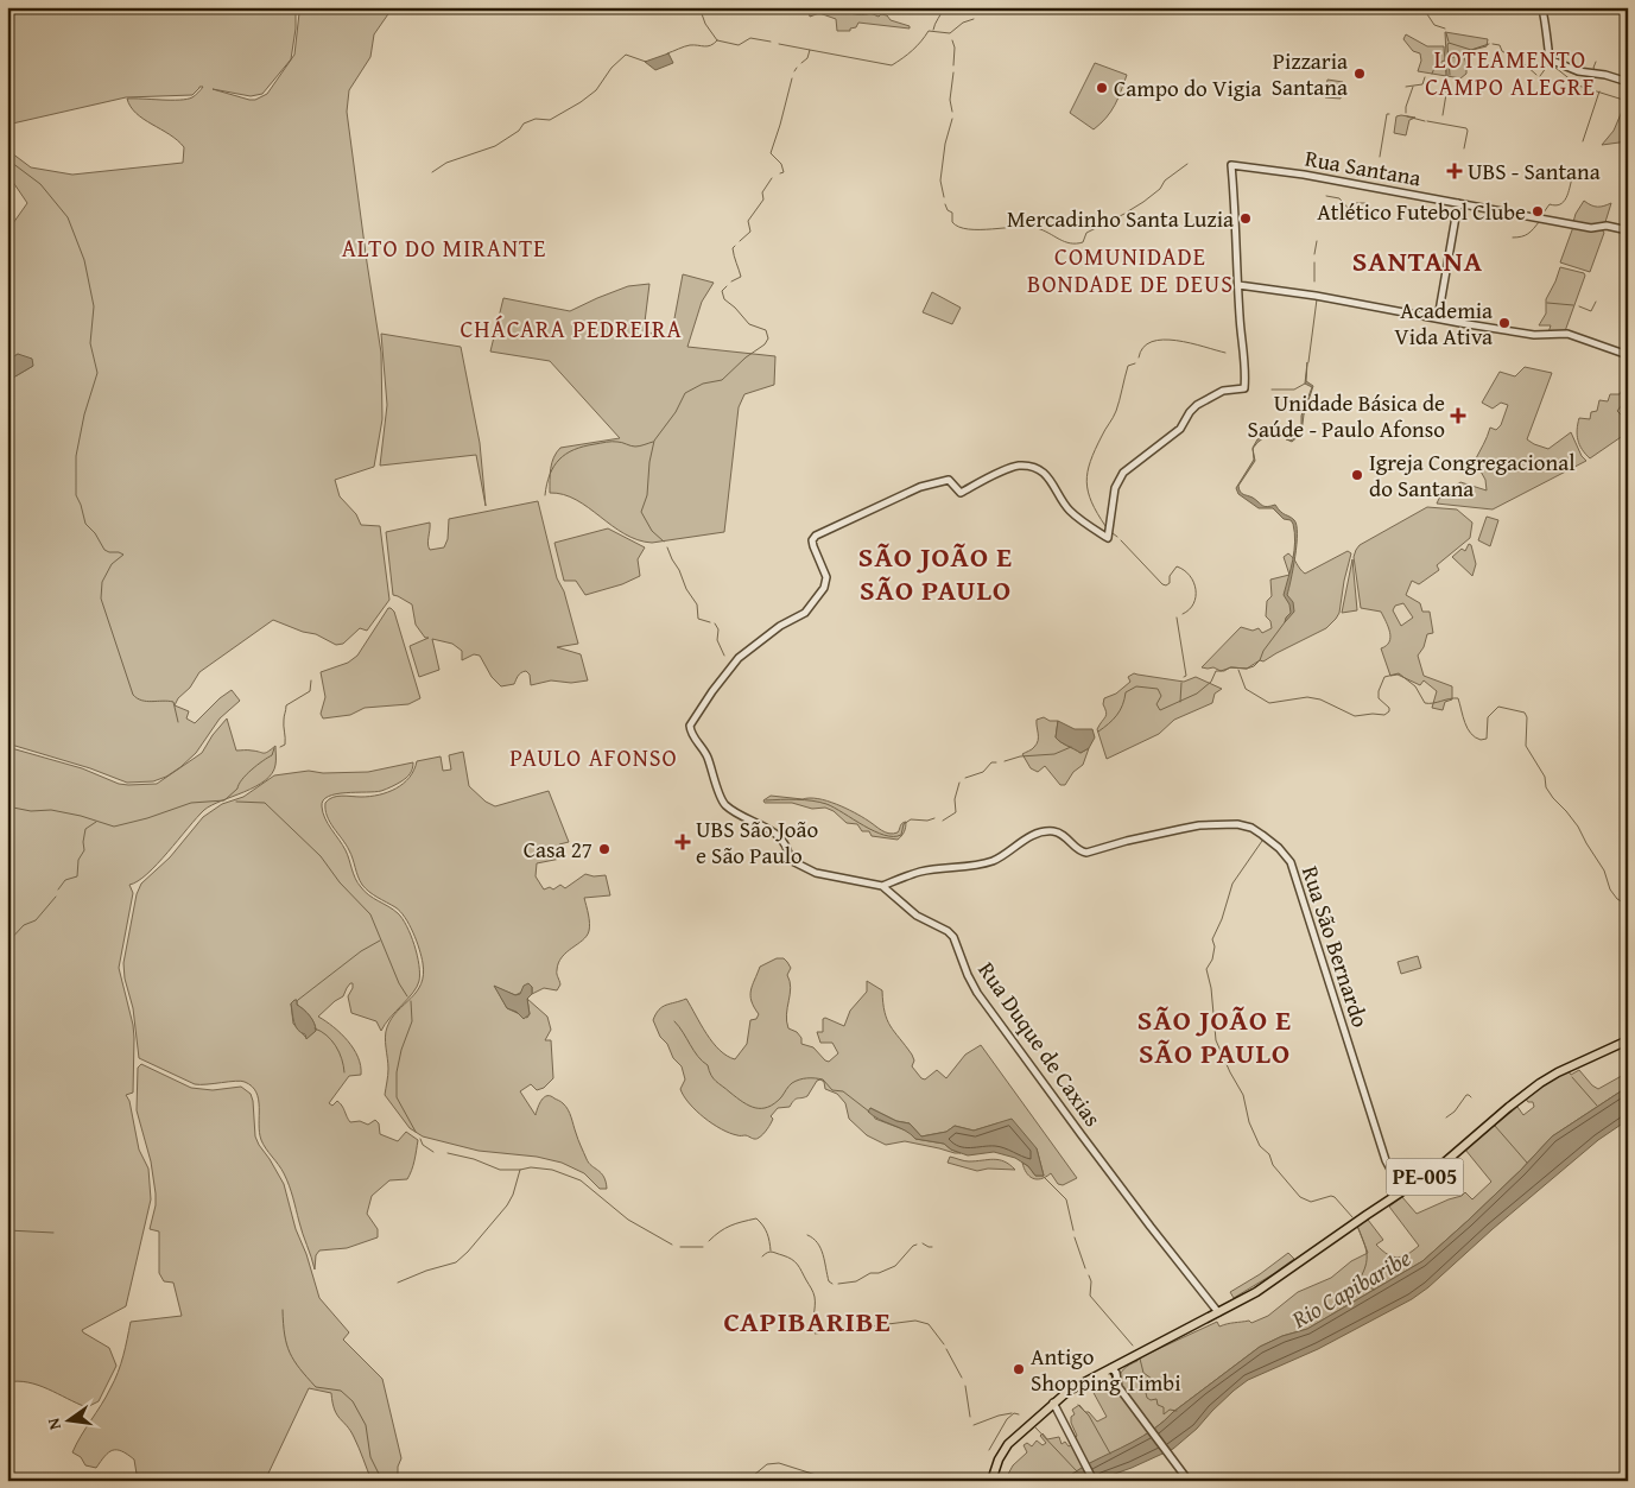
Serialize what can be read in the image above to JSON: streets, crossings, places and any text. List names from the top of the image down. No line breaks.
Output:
{"streets":{"main road":["PE-005"],"street":["Rua Santana","Rua São Bernardo","Rua Duque de Caxias"]},"crossings":[["Rua São Bernardo","Rua Duque de Caxias"],["Rua São Bernardo","PE-005"],["Rua Duque de Caxias","PE-005"]],"districts":["LOTEAMENTO CAMPO ALEGRE","ALTO DO MIRANTE","COMUNIDADE BONDADE DE DEUS","SANTANA","CHÁCARA PEDREIRA","SÃO JOÃO E SÃO PAULO","PAULO AFONSO","SÃO JOÃO E SÃO PAULO","CAPIBARIBE"],"water":["Rio Capibaribe"],"places":{"other":["Pizzaria Santana","Campo do Vigia","Atlético Futebol Clube","Mercadinho Santa Luzia","Academia Vida Ativa","Igreja Congregacional do Santana","Casa 27","Antigo Shopping Timbi"],"health":["UBS - Santana","Unidade Básica de Saúde - Paulo Afonso","UBS São João e São Paulo"]},"north":"left"}
